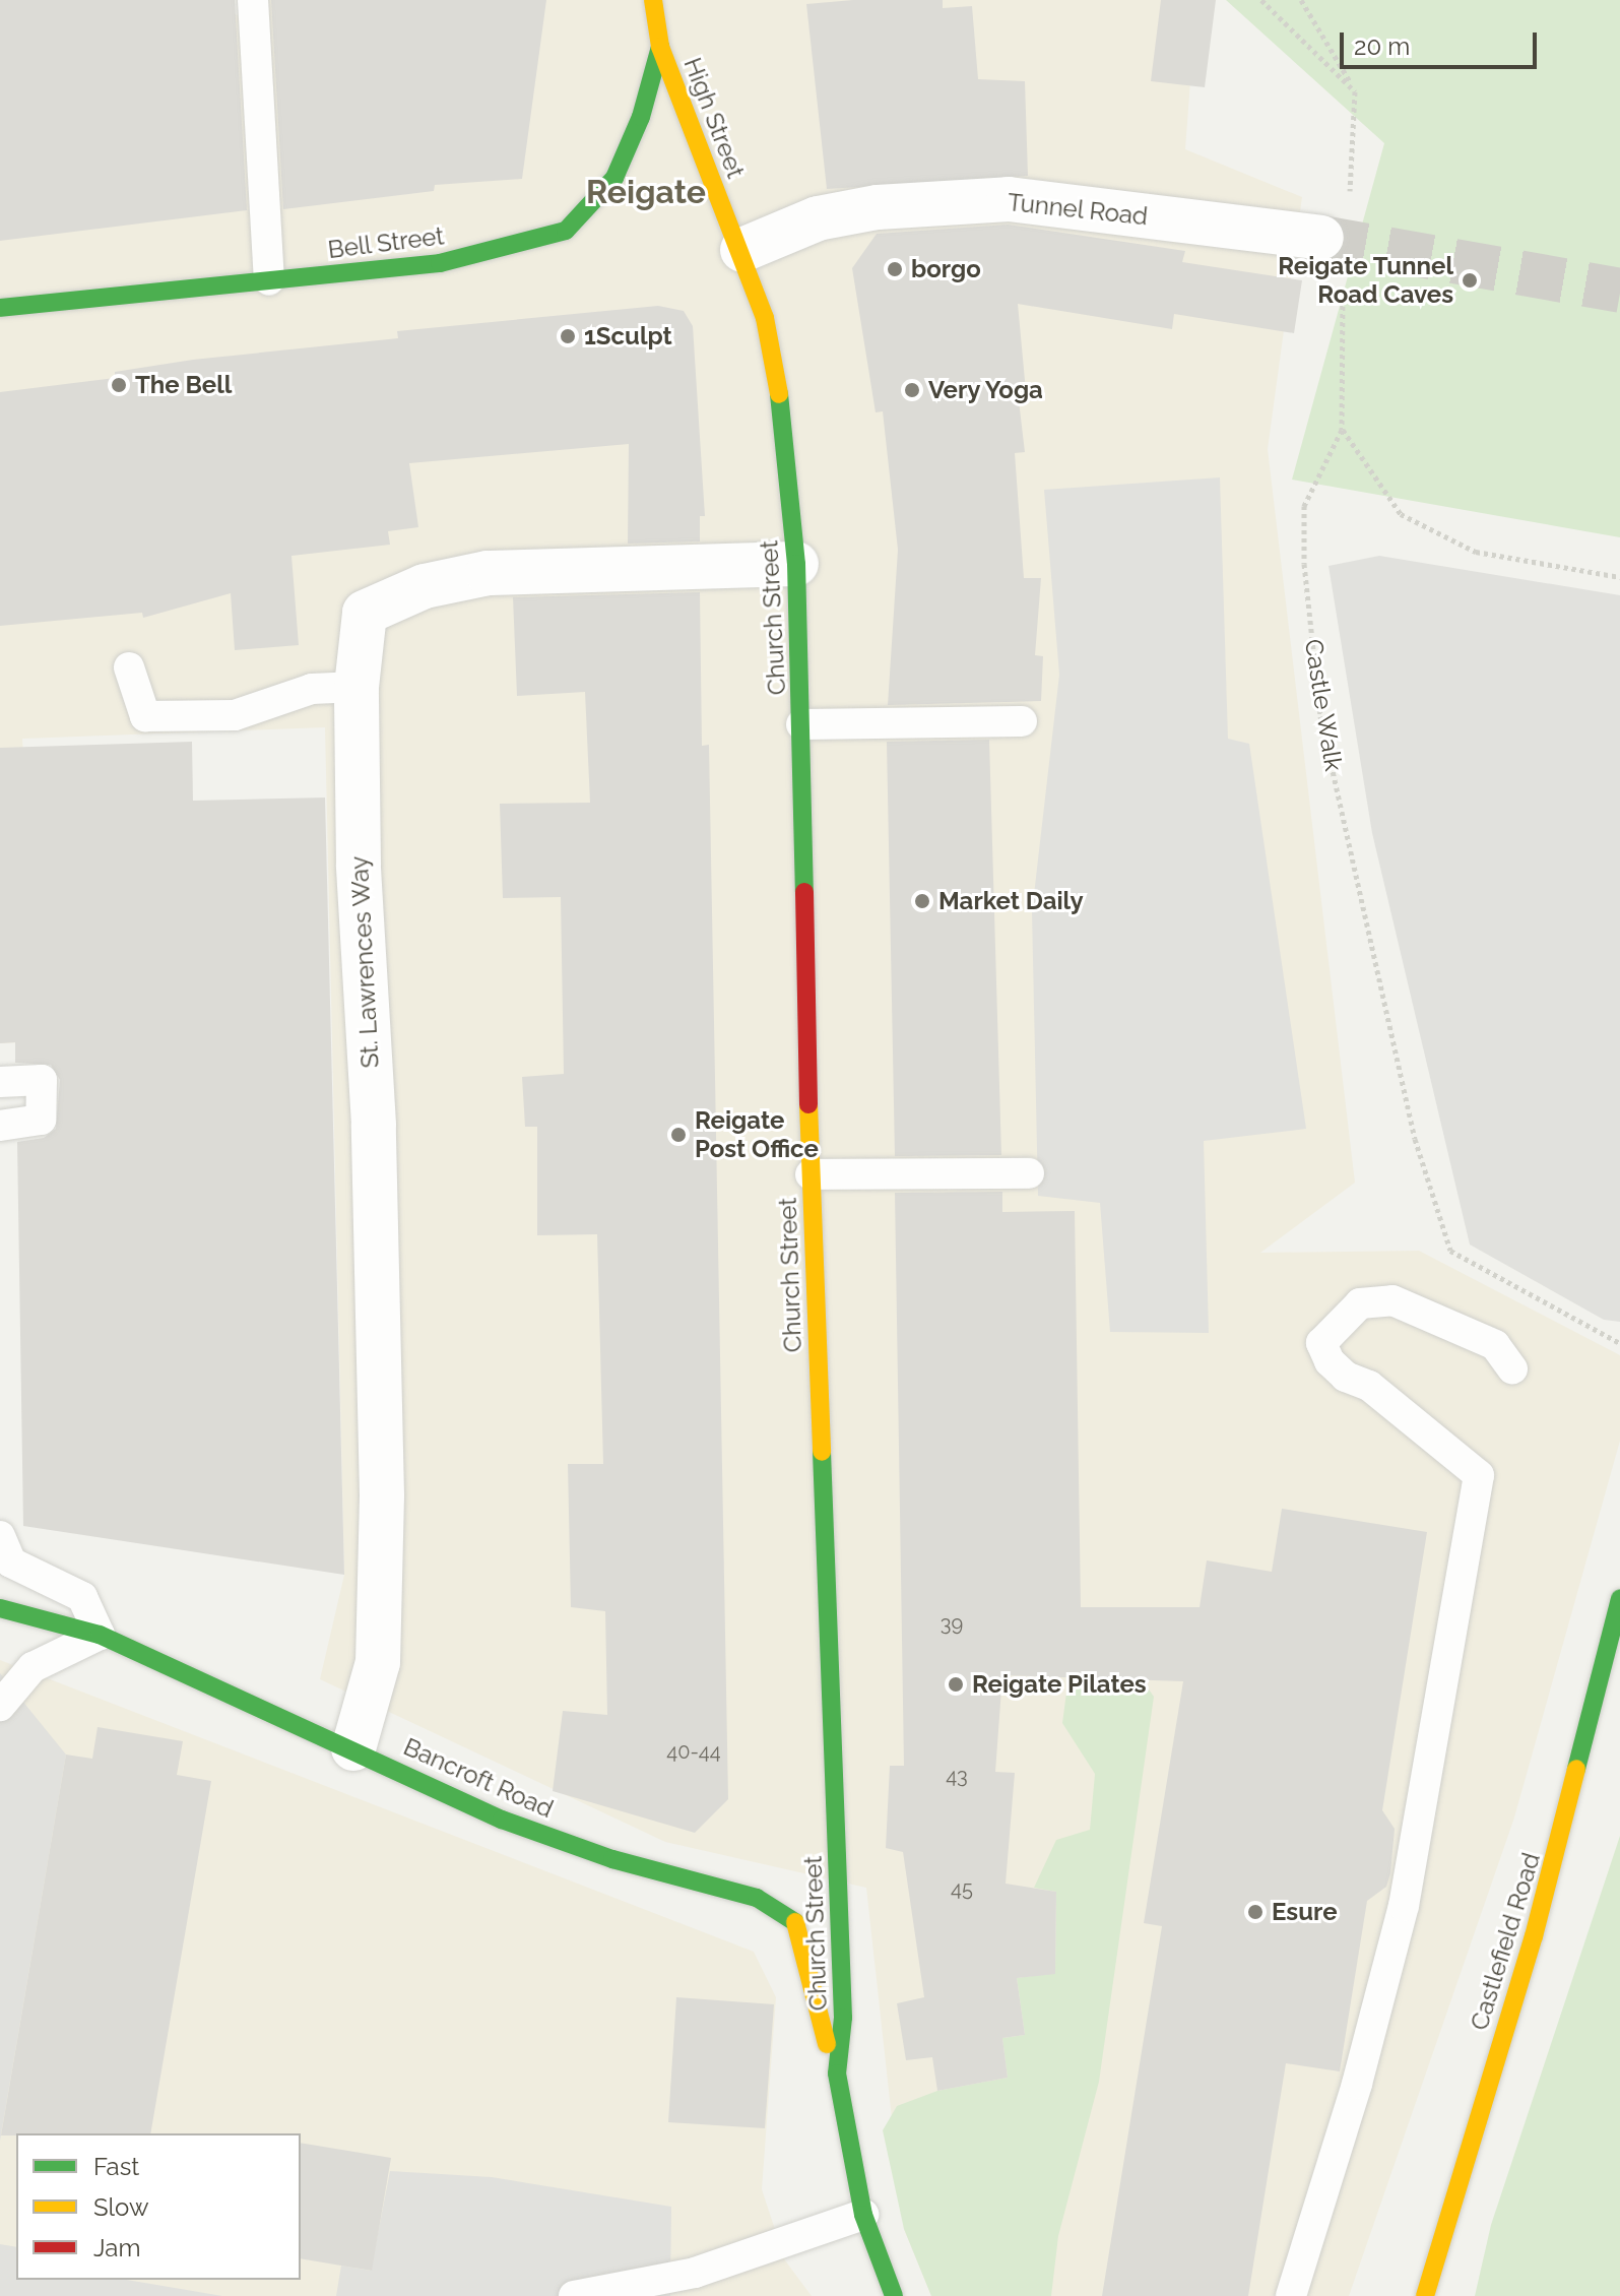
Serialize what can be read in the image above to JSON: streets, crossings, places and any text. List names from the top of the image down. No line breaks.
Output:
{"streets":{"main road":["High Street","Bell Street","Church Street","Bancroft Road","Castlefield Road"],"street":["Tunnel Road","St. Lawrences Way"],"path":["Castle Walk"]},"crossings":[["High Street","Tunnel Road"],["High Street","Bell Street"],["High Street","Church Street"],["Tunnel Road","Church Street"],["Church Street","St. Lawrences Way"],["Church Street","Bancroft Road"],["St. Lawrences Way","Bancroft Road"]],"districts":["Reigate"],"places":["borgo","Reigate Tunnel Road Caves","1Sculpt","The Bell","Very Yoga","Market Daily","Reigate Post Office","Reigate Pilates","Esure"],"house_numbers":["39","40-44","43","45"],"legend":["Fast","Slow","Jam"],"scale_bar":"20 m"}
